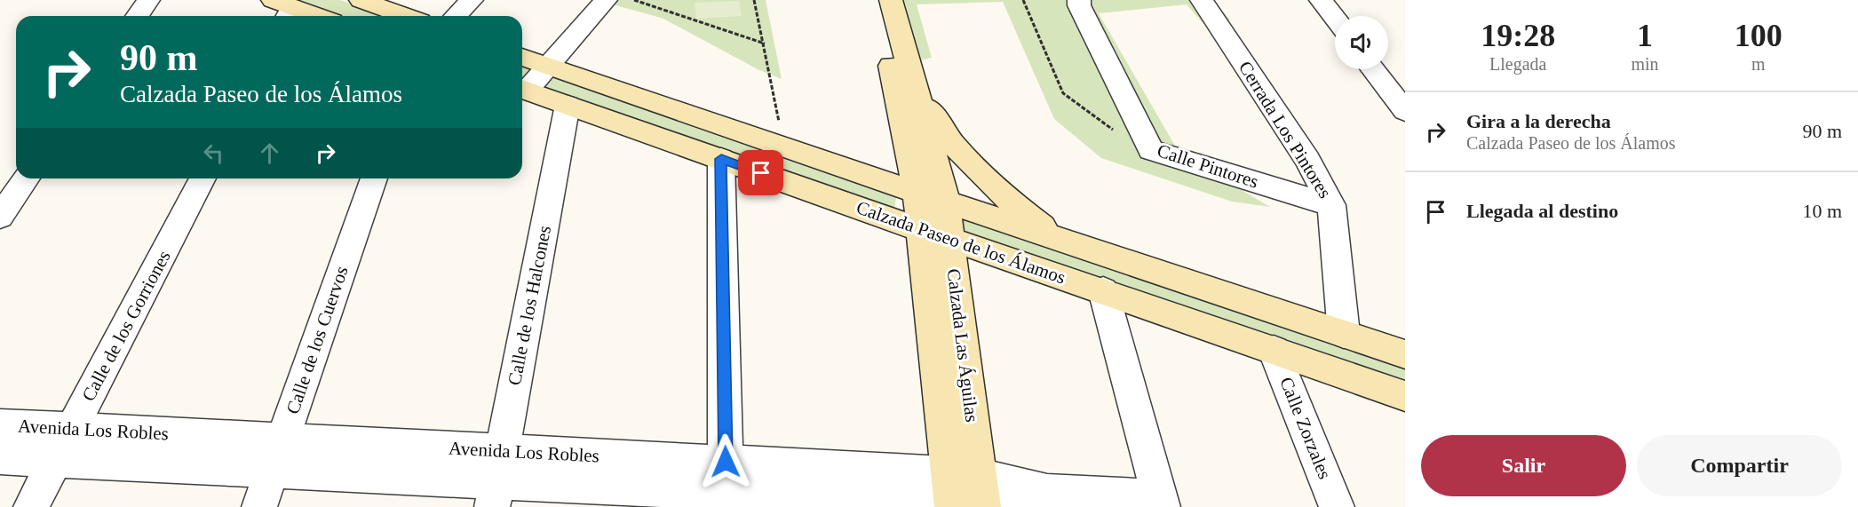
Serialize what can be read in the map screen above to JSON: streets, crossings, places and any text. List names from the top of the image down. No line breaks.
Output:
{"streets":{"main road":["Calzada Paseo de los Álamos","Calzada Las Águilas"],"street":["Cerrada Los Pintores","Calle Pintores","Calle de los Halcones","Calle de los Gorriones","Calle de los Cuervos","Calle Zorzales","Avenida Los Robles"]},"crossings":[["Cerrada Los Pintores","Calle Pintores"],["Cerrada Los Pintores","Calzada Paseo de los Álamos"],["Calzada Paseo de los Álamos","Calle de los Halcones"],["Calzada Paseo de los Álamos","Calzada Las Águilas"],["Calzada Paseo de los Álamos","Calle Zorzales"],["Calle de los Halcones","Avenida Los Robles"],["Calle de los Gorriones","Avenida Los Robles"],["Calle de los Cuervos","Avenida Los Robles"],["Calzada Las Águilas","Avenida Los Robles"]],"page":{"eta":["19:28","Llegada","1","min","100","m"],"turn":["90 m","Calzada Paseo de los Álamos"],"list":[{"name":"Gira a la derecha","note":"Calzada Paseo de los Álamos","value":"90 m"},{"name":"Llegada al destino","value":"10 m"}],"buttons":["Salir","Compartir"]}}
